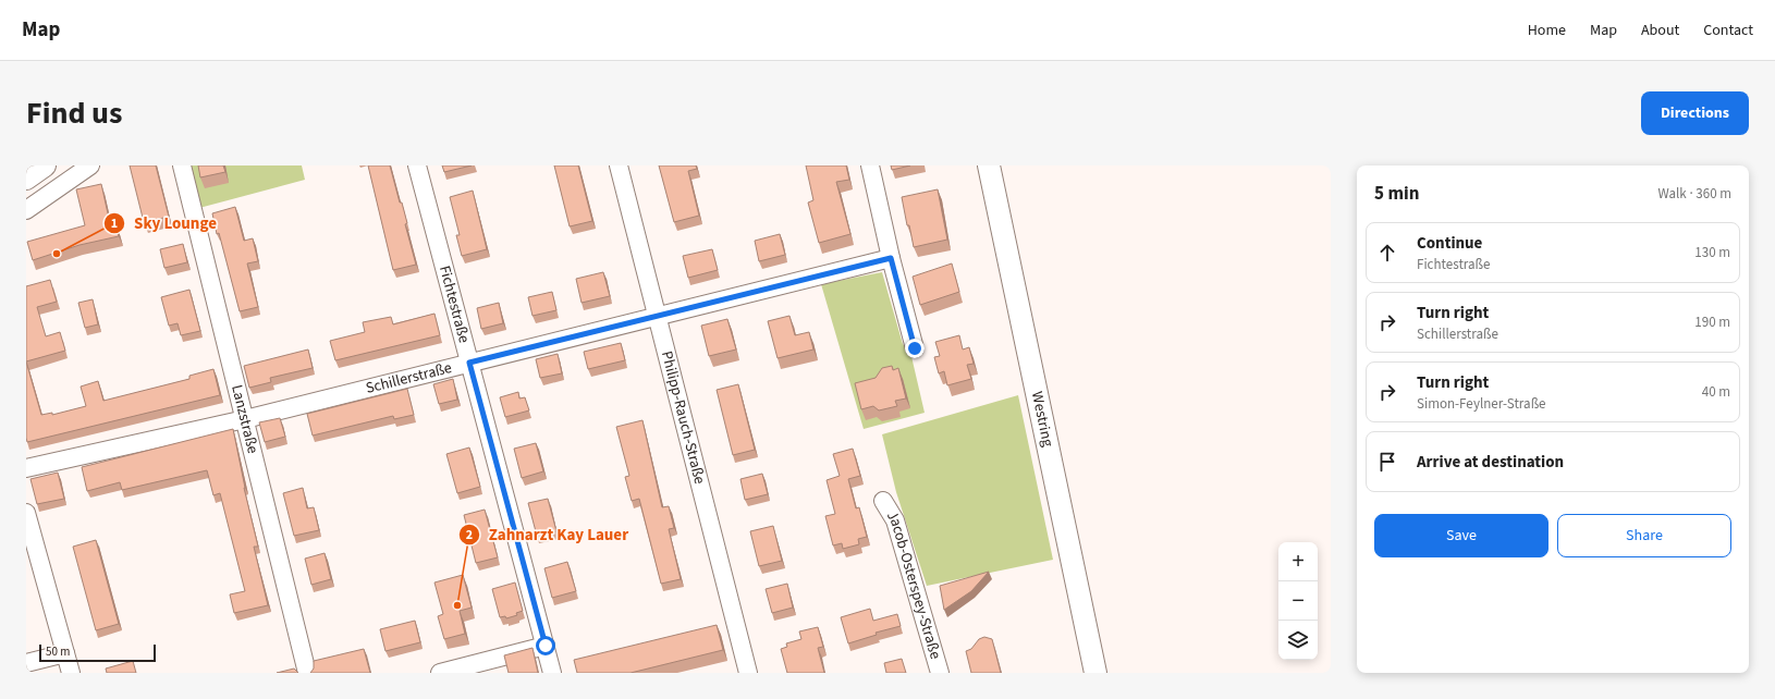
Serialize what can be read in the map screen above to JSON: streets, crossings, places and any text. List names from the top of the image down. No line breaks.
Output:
{"streets":{"main road":["Westring"],"street":["Fichtestraße","Schillerstraße","Philipp-Rauch-Straße","Lanzstraße","Jacob-Osterspey-Straße"]},"crossings":[["Fichtestraße","Schillerstraße"],["Schillerstraße","Philipp-Rauch-Straße"],["Schillerstraße","Lanzstraße"]],"places":["Sky Lounge","Zahnarzt Kay Lauer"],"scale_bar":"50 m","page":{"header":"Map","nav":["Home","Map","About","Contact"],"title":"Find us","buttons":["Directions",["Save","Share"]],"heading":["5 min","Walk · 360 m"],"list":[["Continue","Fichtestraße","130 m"],["Turn right","Schillerstraße","190 m"],["Turn right","Simon-Feylner-Straße","40 m"],"Arrive at destination"],"map_buttons":["+","−"],"scale":"50 m"}}
